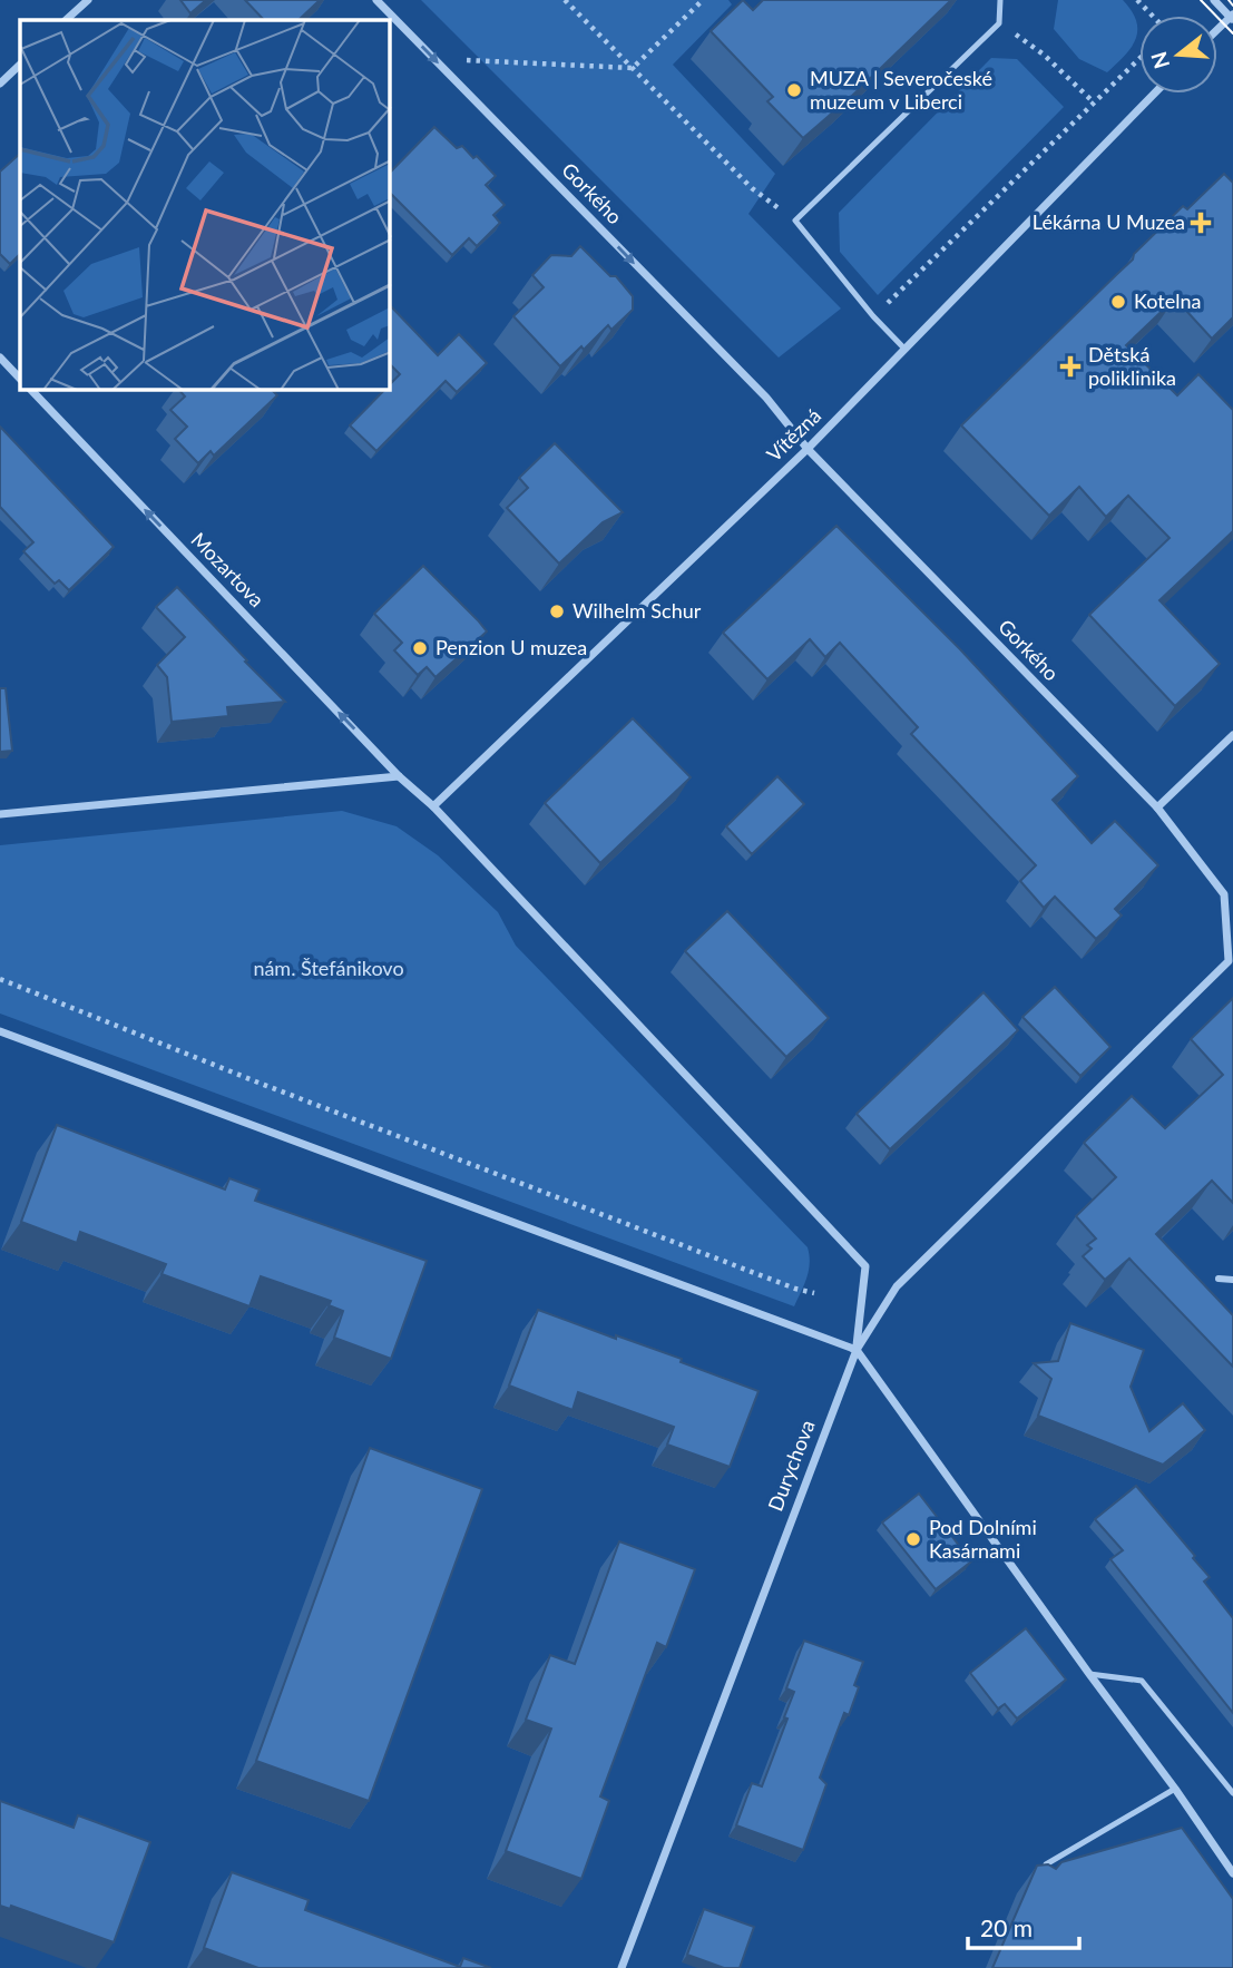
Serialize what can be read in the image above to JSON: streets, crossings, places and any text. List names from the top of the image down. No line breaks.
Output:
{"streets":{"street":["Gorkého","Vítězná","Mozartova","Durychova"]},"crossings":[["Gorkého","Vítězná"],["Gorkého","Durychova"]],"one_way":["Mozartova"],"parks":["nám. Štefánikovo"],"places":{"other":["MUZA | Severočeské muzeum v Liberci","Kotelna","Wilhelm Schur","Penzion U muzea","Pod Dolními Kasárnami"],"health":["Lékárna U Muzea","Dětská poliklinika"]},"scale_bar":"20 m","north":"left"}
